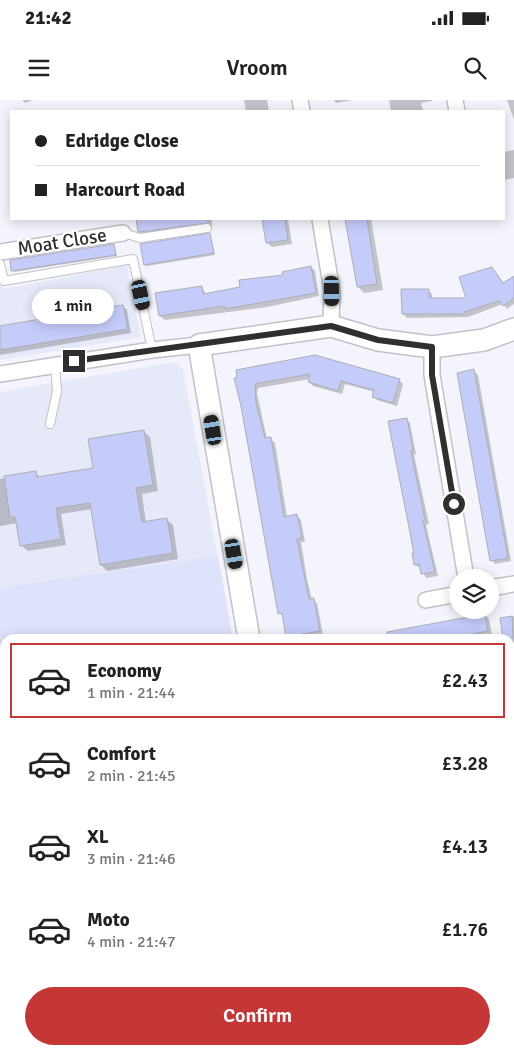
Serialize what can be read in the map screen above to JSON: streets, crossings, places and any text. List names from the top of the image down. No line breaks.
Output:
{"streets":{"street":["Moat Close"]},"page":{"status":"21:42","header":"Vroom","banner":["Edridge Close","Harcourt Road"],"bubble":"1 min","list":[{"name":"Economy","note":"1 min · 21:44","value":"£2.43"},{"name":"Comfort","note":"2 min · 21:45","value":"£3.28"},{"name":"XL","note":"3 min · 21:46","value":"£4.13"},{"name":"Moto","note":"4 min · 21:47","value":"£1.76"}],"buttons":"Confirm"}}
